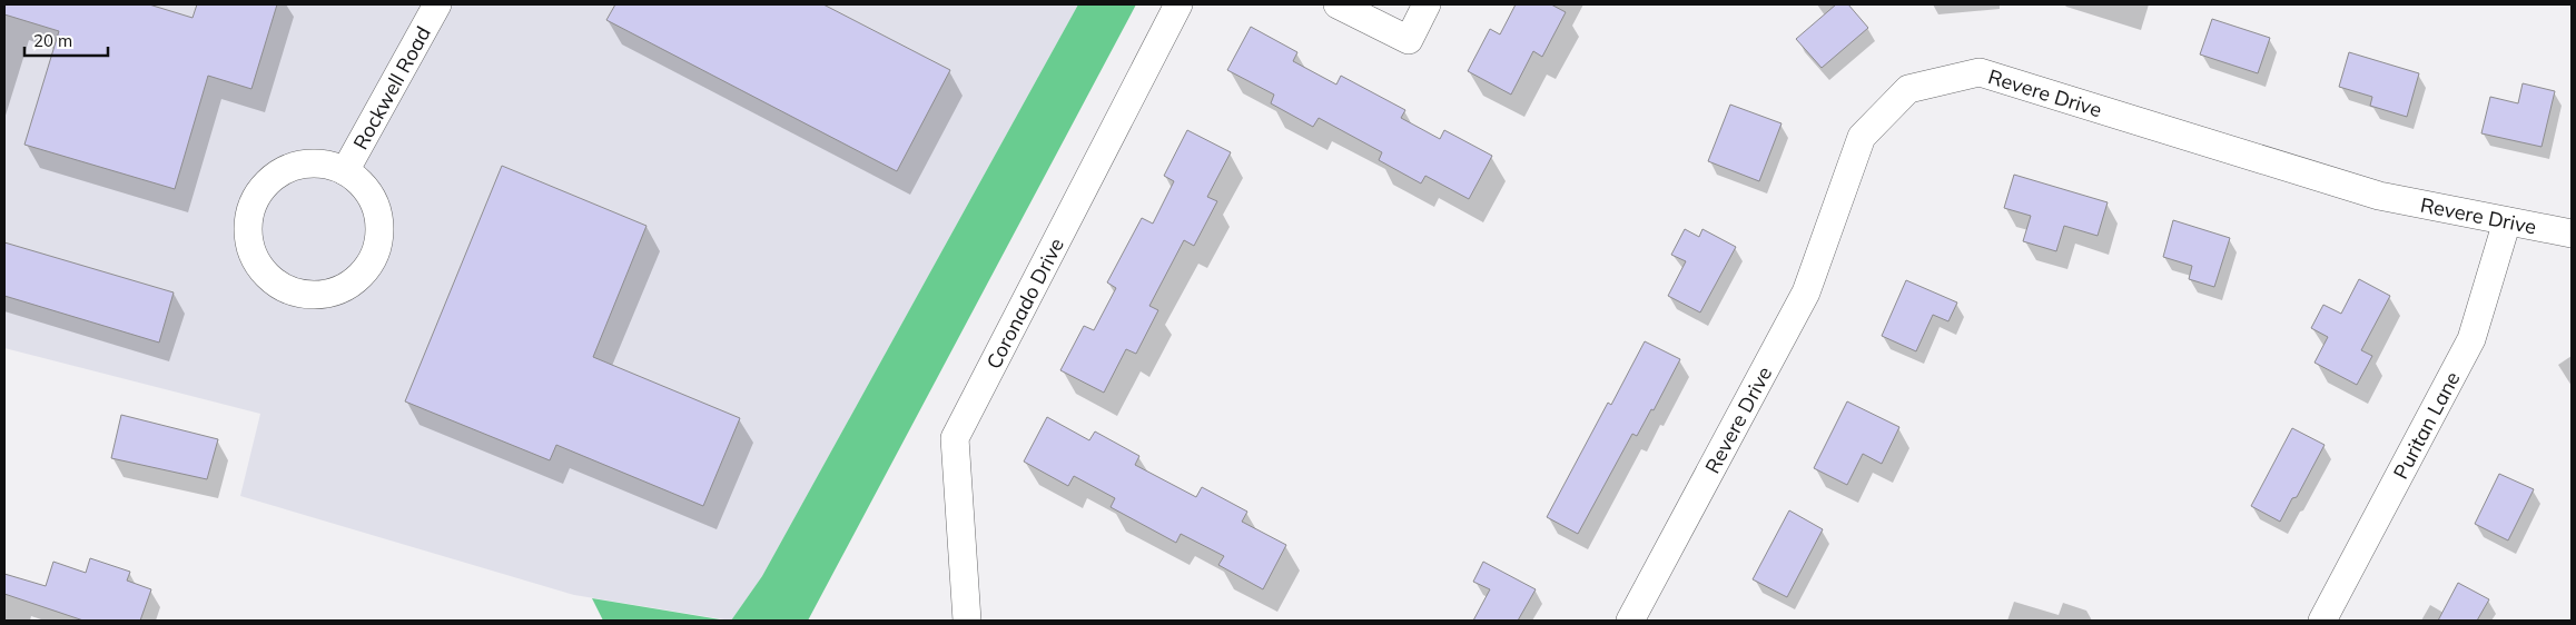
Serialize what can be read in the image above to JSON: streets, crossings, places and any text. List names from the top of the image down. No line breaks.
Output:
{"streets":{"street":["Rockwell Road","Revere Drive","Coronado Drive","Puritan Lane"]},"crossings":[["Revere Drive","Puritan Lane"]],"scale_bar":"20 m"}
